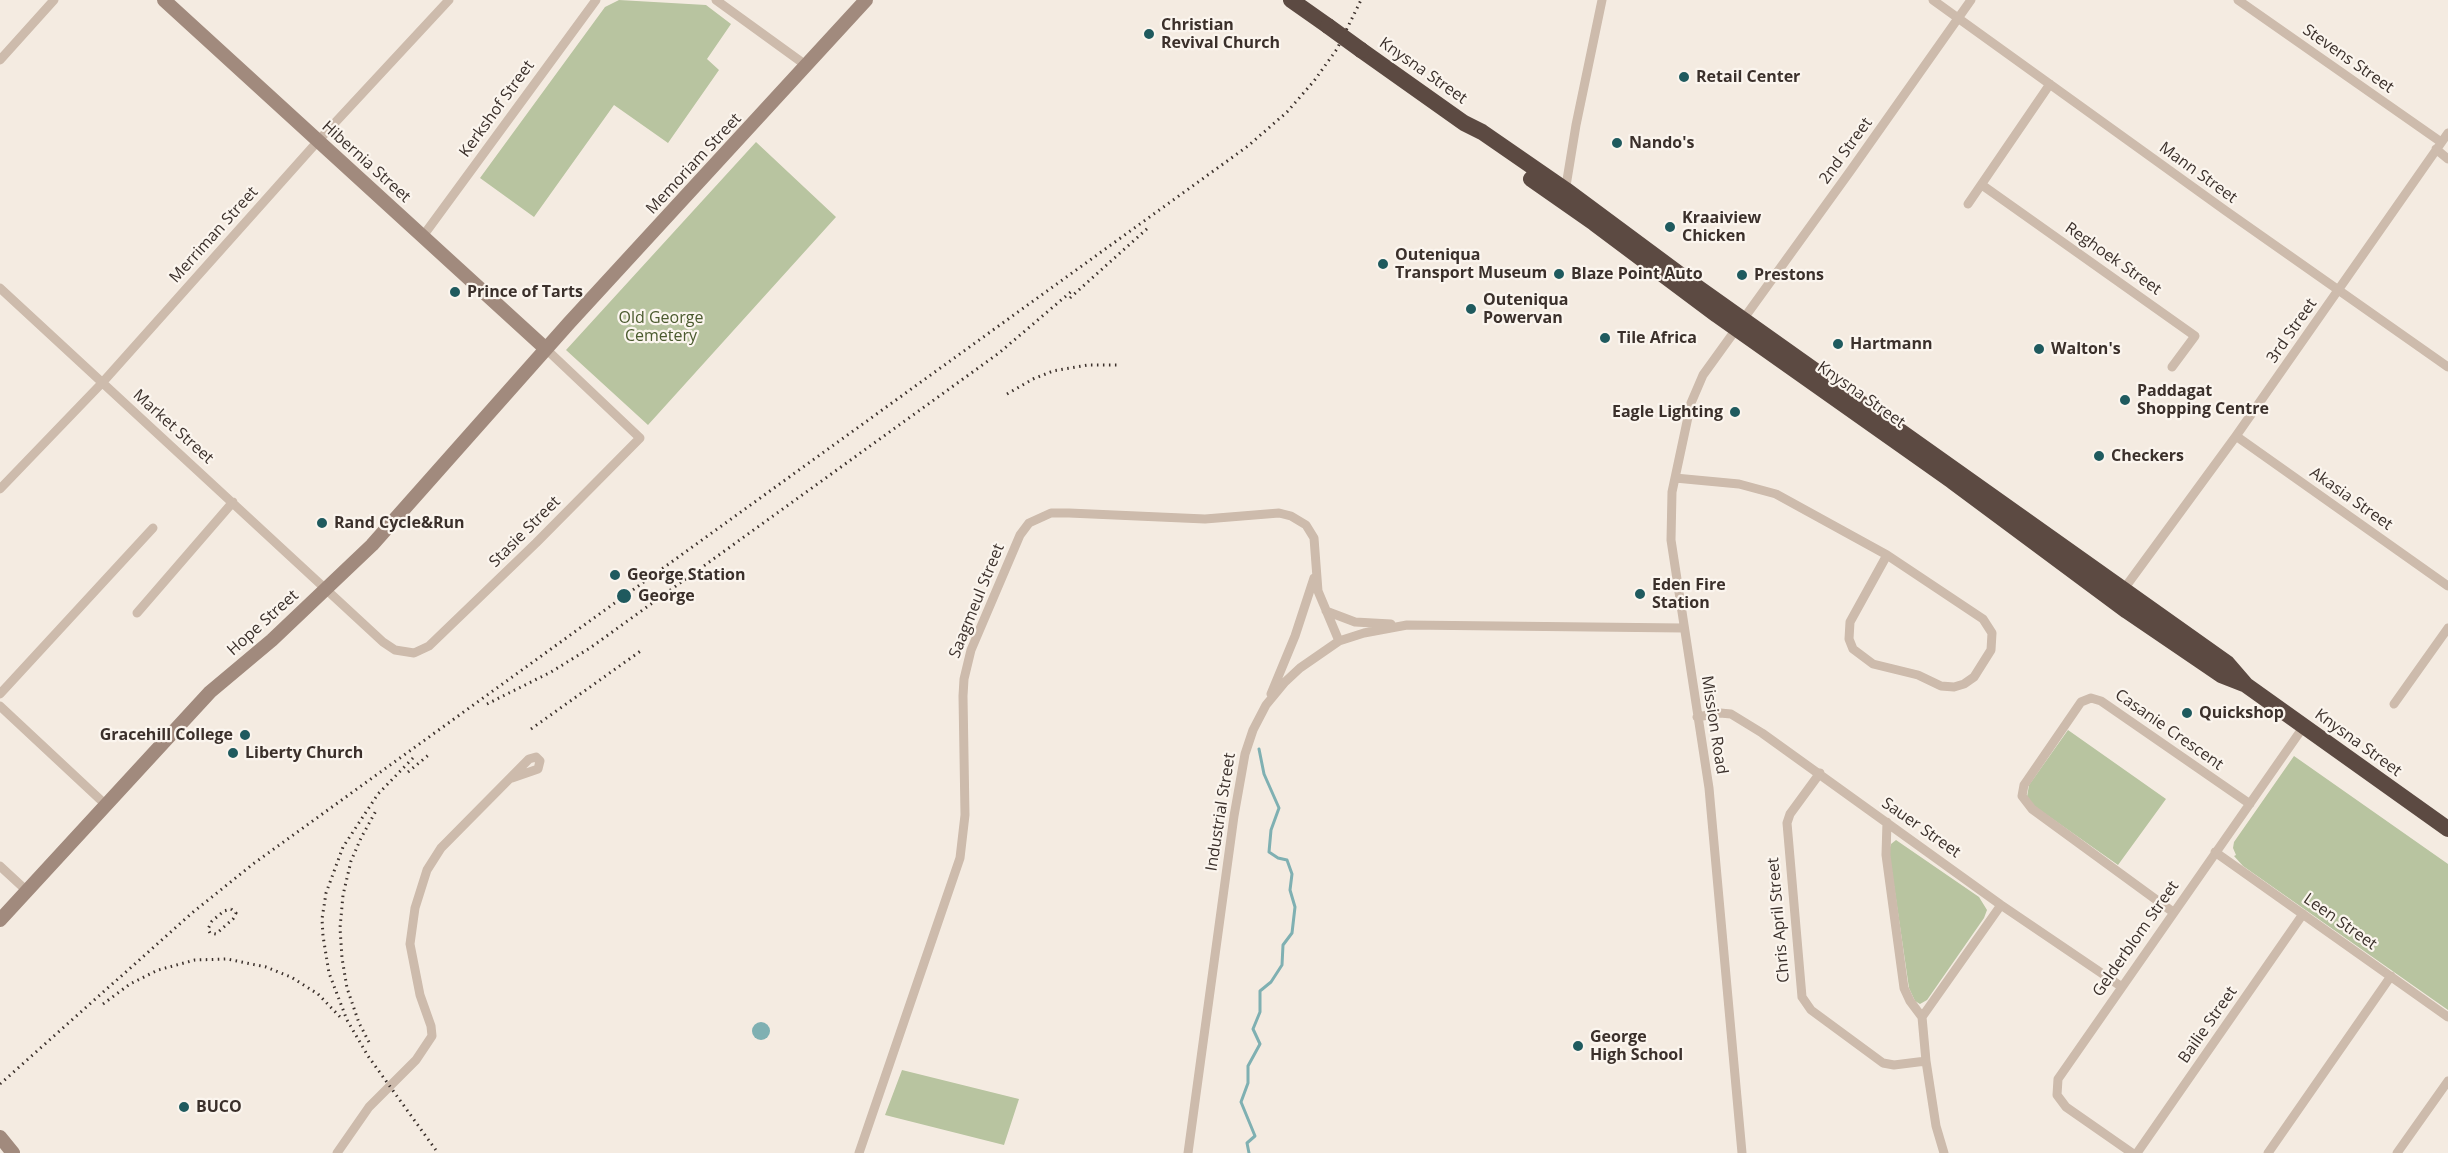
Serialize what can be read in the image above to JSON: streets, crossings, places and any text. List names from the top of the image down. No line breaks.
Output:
{"streets":{"highway":["Knysna Street"],"street":["Stevens Street","Kerkshof Street","2nd Street","Hibernia Street","Memoriam Street","Mann Street","Merriman Street","Reghoek Street","3rd Street","Market Street","Akasia Street","Stasie Street","Saagmeul Street","Hope Street","Mission Road","Casanie Crescent","Industrial Street","Sauer Street","Chris April Street","Leen Street","Gelderblom Street","Bailie Street"]},"crossings":[["Stevens Street","3rd Street"],["Knysna Street","2nd Street"],["Knysna Street","3rd Street"],["Knysna Street","Mission Road"],["Knysna Street","Gelderblom Street"],["Kerkshof Street","Hibernia Street"],["2nd Street","Mann Street"],["2nd Street","Mission Road"],["Hibernia Street","Memoriam Street"],["Hibernia Street","Merriman Street"],["Hibernia Street","Stasie Street"],["Hibernia Street","Hope Street"],["Memoriam Street","Stasie Street"],["Memoriam Street","Hope Street"],["Mann Street","3rd Street"],["Merriman Street","Market Street"],["3rd Street","Akasia Street"],["Market Street","Stasie Street"],["Market Street","Hope Street"],["Stasie Street","Hope Street"],["Saagmeul Street","Industrial Street"],["Mission Road","Industrial Street"],["Mission Road","Sauer Street"],["Casanie Crescent","Gelderblom Street"],["Sauer Street","Chris April Street"],["Sauer Street","Gelderblom Street"],["Leen Street","Gelderblom Street"],["Leen Street","Bailie Street"]],"parks":["Old George Cemetery"],"places":["Christian Revival Church","Retail Center","Nando's","Kraaiview Chicken","Outeniqua Transport Museum","Blaze Point Auto","Prestons","Prince of Tarts","Outeniqua Powervan","Tile Africa","Hartmann","Walton's","Paddagat Shopping Centre","Eagle Lighting","Checkers","Rand Cycle&Run","George Station","Eden Fire Station","George","Quickshop","Gracehill College","Liberty Church","George High School","BUCO"]}
